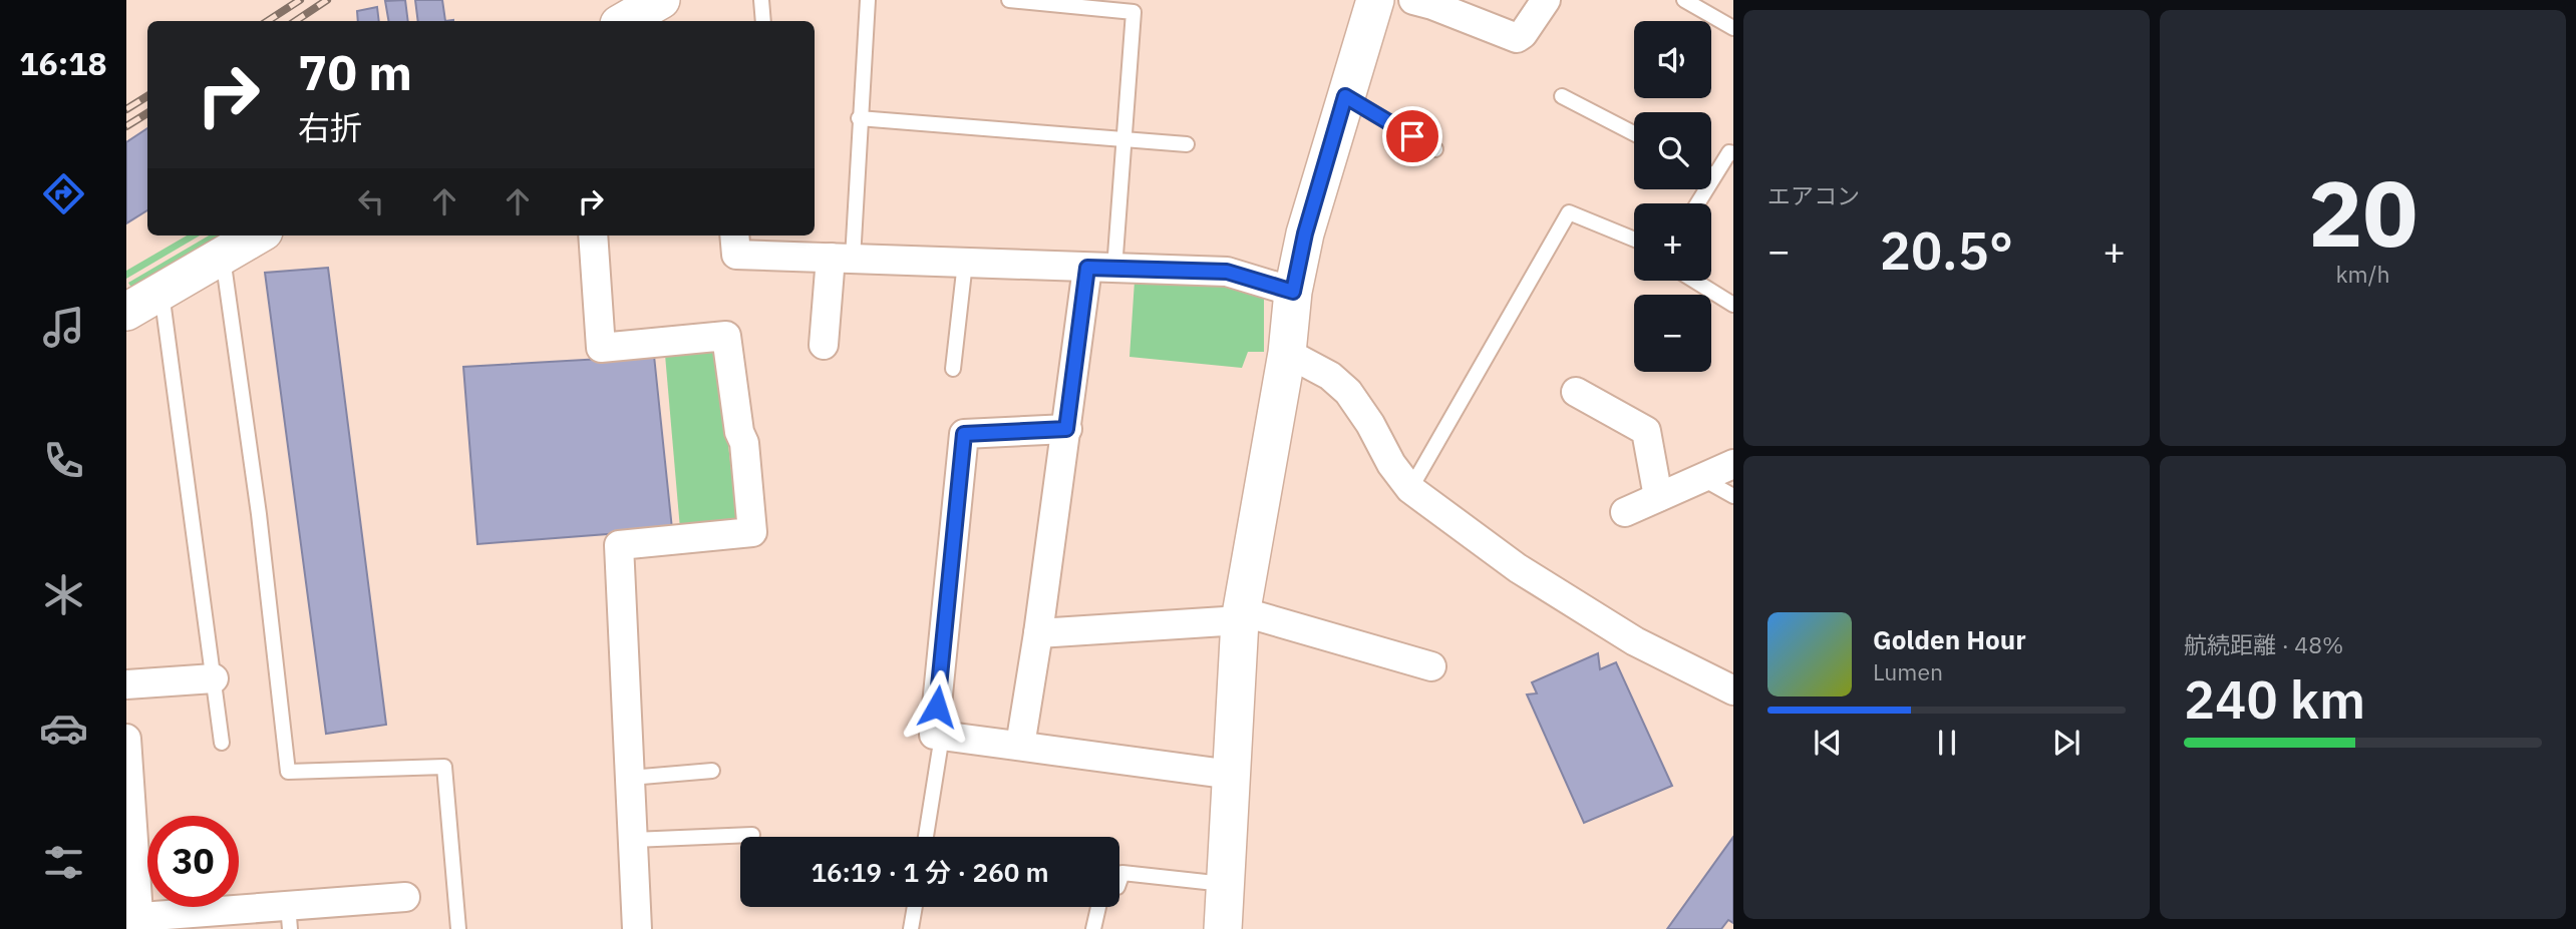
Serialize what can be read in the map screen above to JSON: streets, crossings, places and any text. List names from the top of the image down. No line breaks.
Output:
{"page":{"tabs":"16:18","tile":["エアコン",["20","km/h"],["航続距離 · 48%","240 km"]],"map_buttons":["+","−"],"turn":["70 m","右折"],"heat":["−","20.5°","+"],"song":["Golden Hour","Lumen"],"limit":"30","trip":"16:19 · 1 分 · 260 m"}}
